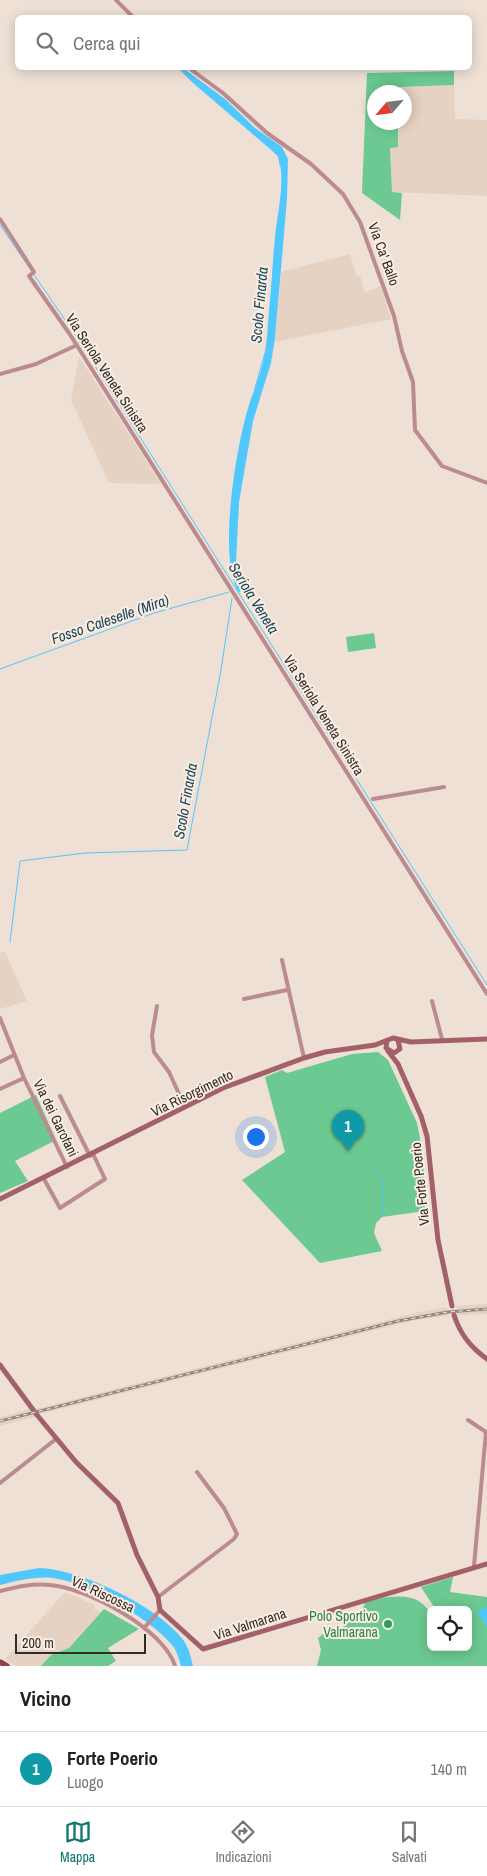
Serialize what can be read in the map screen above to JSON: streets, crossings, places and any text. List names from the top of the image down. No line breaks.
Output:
{"streets":{"street":["Via Ca' Ballo","Via Seriola Veneta Sinistra","Via Risorgimento","Via dei Garofani","Via Forte Poerio","Via Riscossa","Via Valmarana"]},"crossings":[["Via Risorgimento","Via dei Garofani"]],"water":["Scolo Finarda","Seriola Veneta","Fosso Caleselle (Mira)"],"places":["Polo Sportivo Valmarana"],"scale_bar":"200 m","north":"bottom left","page":{"search":"Cerca qui","pins":"1","scale":"200 m","heading":"Vicino","list":[{"mark":"1","name":"Forte Poerio","note":"Luogo","value":"140 m"}],"nav":["Mappa","Indicazioni","Salvati"]}}
